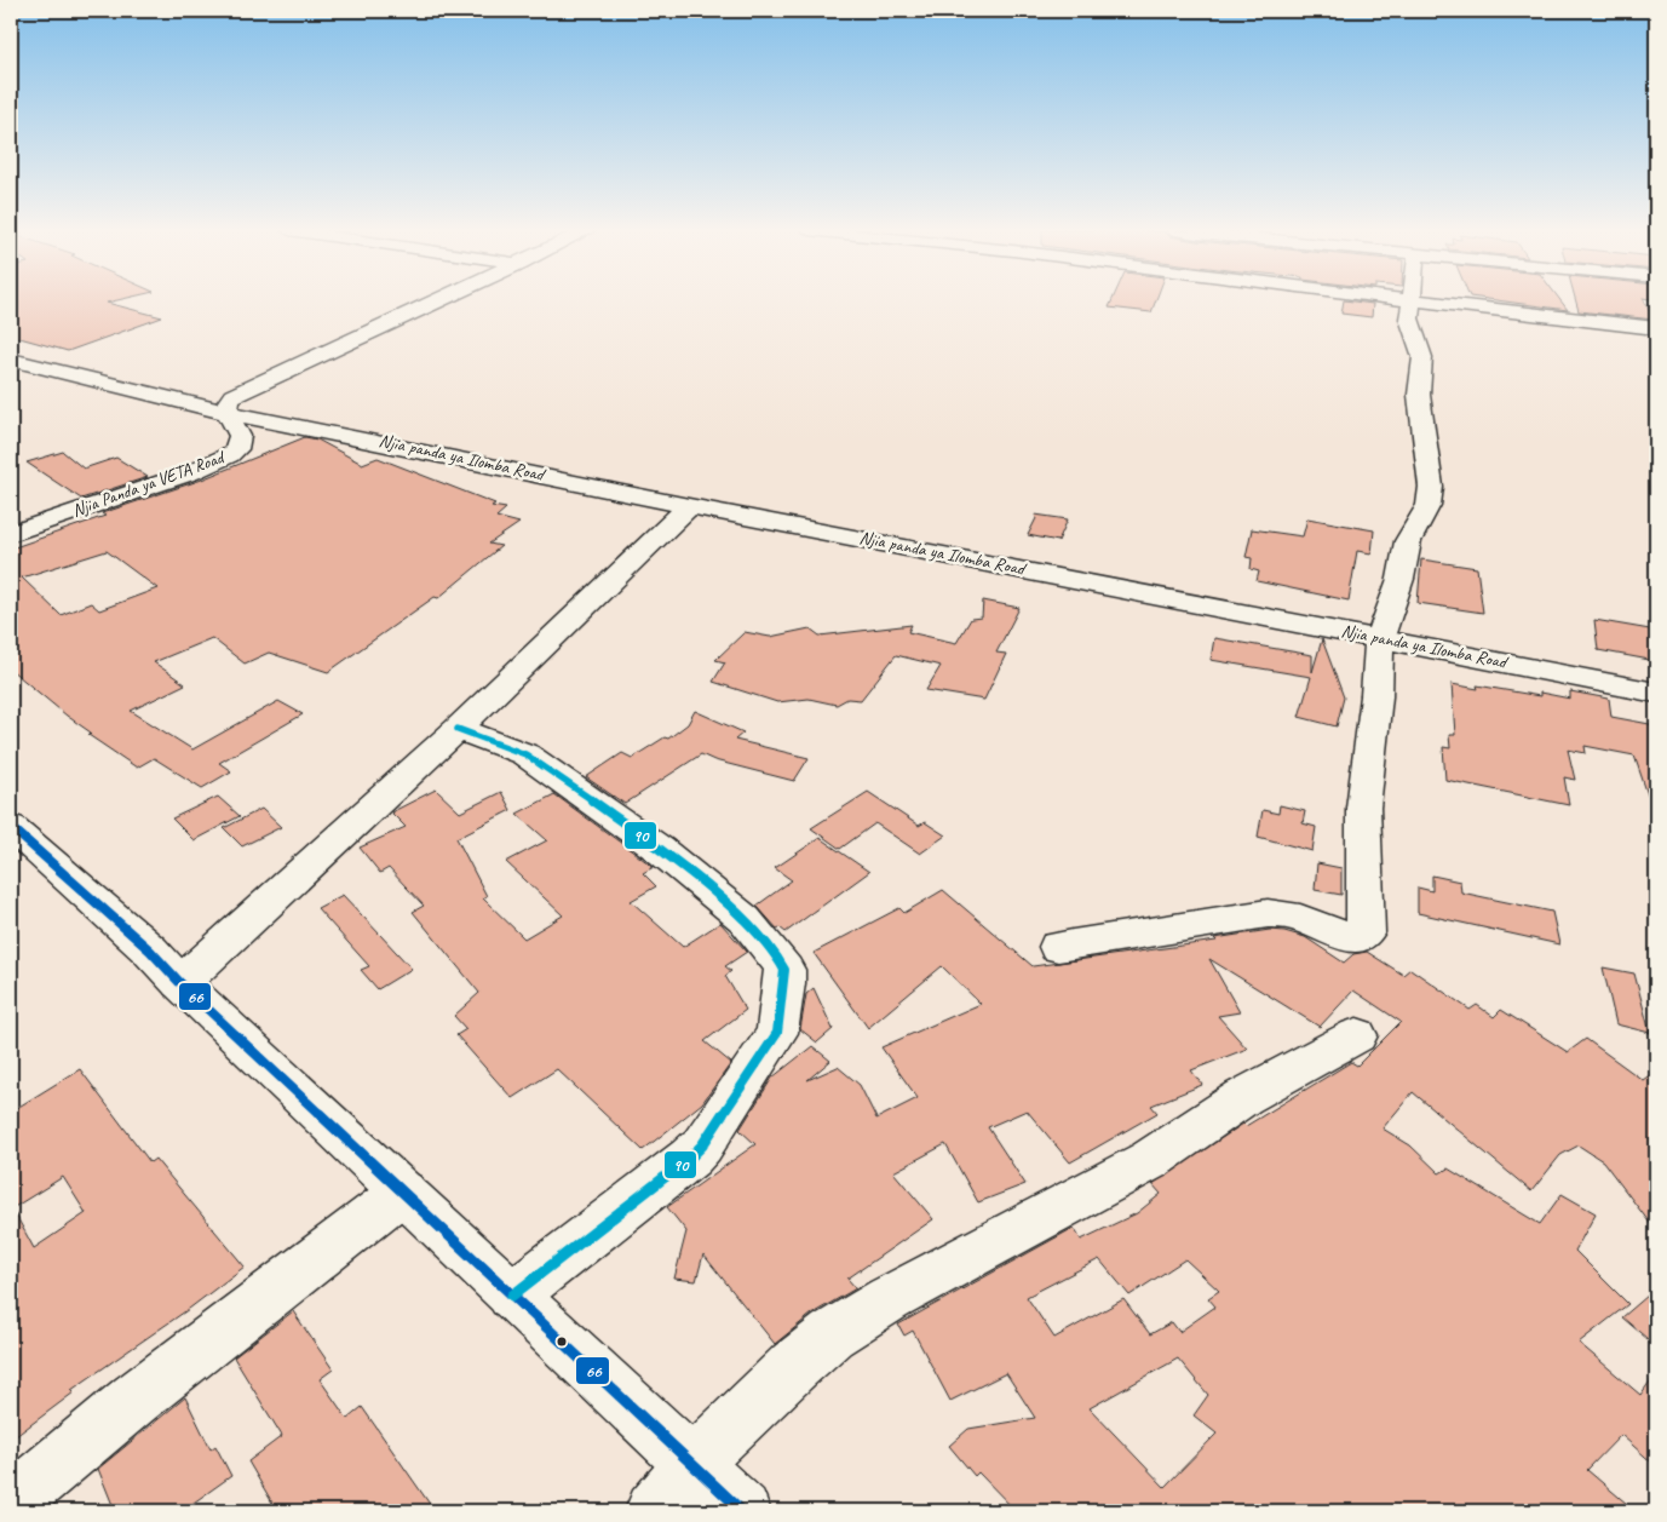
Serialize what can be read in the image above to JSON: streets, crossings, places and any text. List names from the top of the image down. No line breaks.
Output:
{"streets":{"main road":["Njia panda ya Ilomba Road","Njia Panda ya VETA Road"]},"crossings":[["Njia panda ya Ilomba Road","Njia Panda ya VETA Road"]],"lines":["transit line 90","transit line 66"]}
